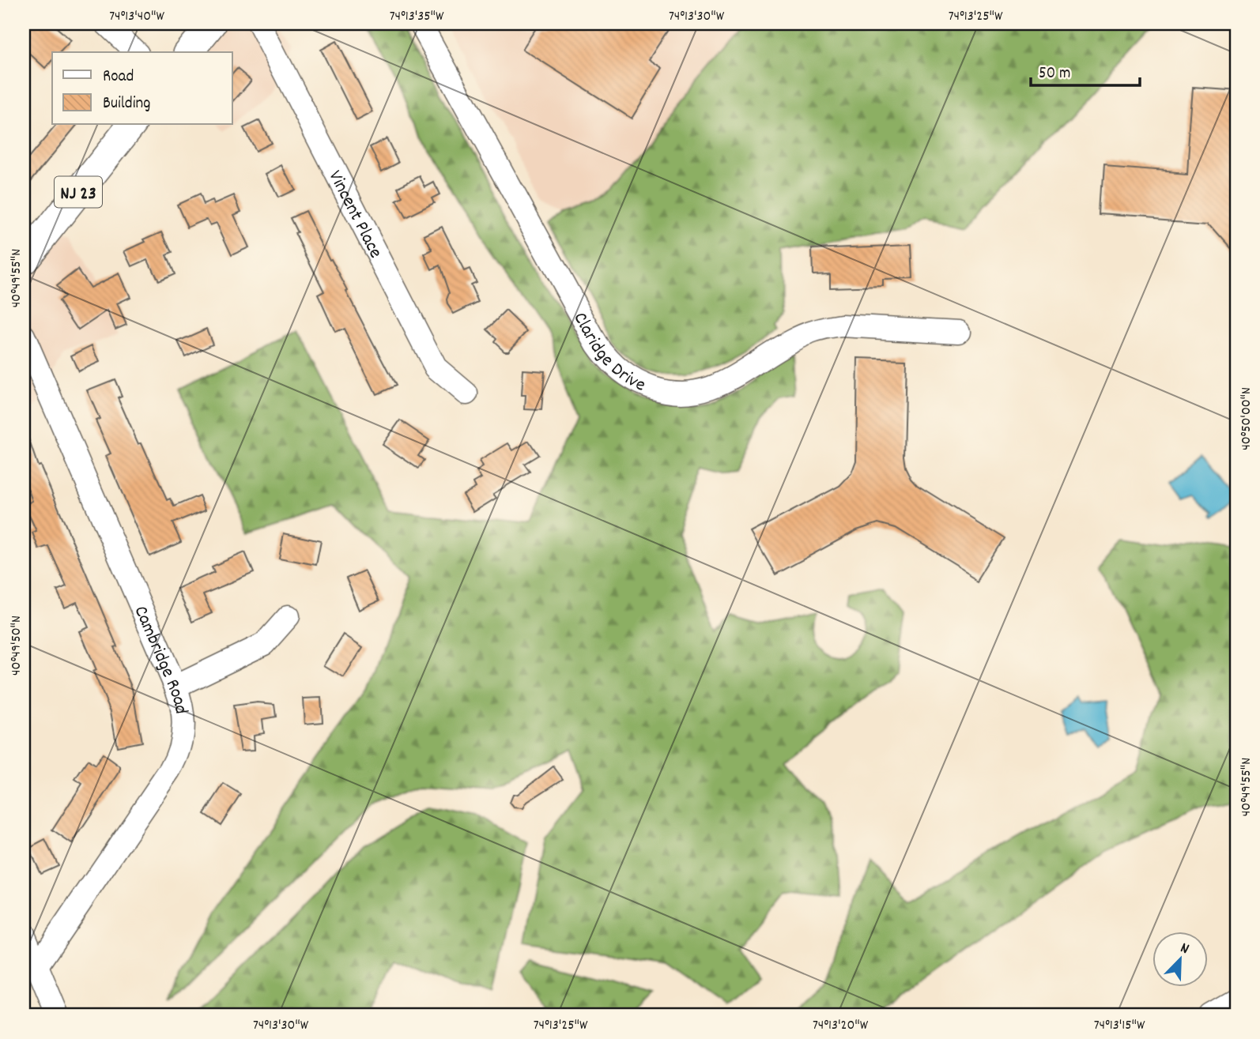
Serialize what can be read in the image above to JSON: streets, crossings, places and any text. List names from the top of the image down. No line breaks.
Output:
{"streets":{"main road":["NJ 23"],"street":["Vincent Place","Claridge Drive","Cambridge Road"]},"legend":["Road","Building"],"scale_bar":"50 m","north":"top right","coordinates":["74°13'40\"W","74°13'35\"W","74°13'30\"W","74°13'25\"W","40°49'55\"N","40°50'00\"N","40°49'50\"N","74°13'20\"W","74°13'15\"W"]}
